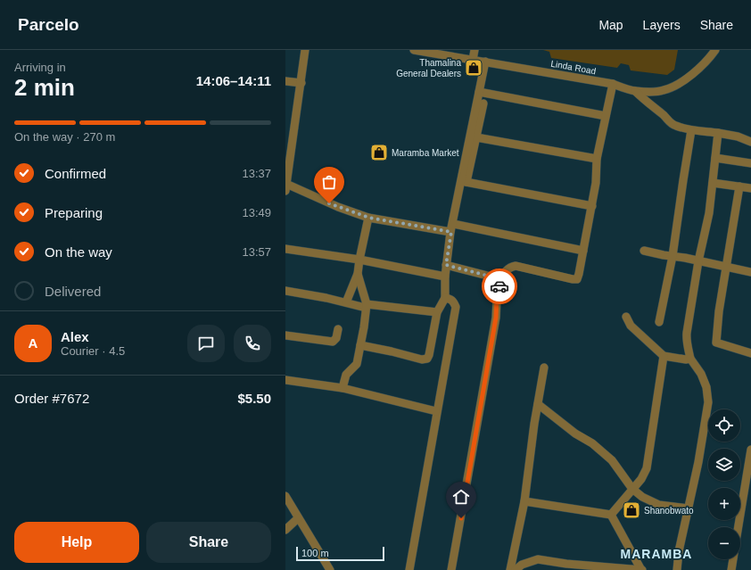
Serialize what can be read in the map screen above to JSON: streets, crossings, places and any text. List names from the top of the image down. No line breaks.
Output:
{"streets":{"street":["Linda Road"]},"districts":["MARAMBA"],"places":{"shop":["Thamalina General Dealers","Maramba Market","Shanobwato"]},"scale_bar":"100 m","page":{"header":"Parcelo","nav":["Map","Layers","Share"],"heading":["2 min","Arriving in","14:06–14:11"],"panel":["Alex","Courier · 4.5","Order #7672","$5.50"],"bar":"On the way · 270 m","list":[["Confirmed","13:37"],["Preparing","13:49"],["On the way","13:57"],"Delivered"],"round":"A","map_buttons":["+","−"],"buttons":["Help","Share"],"scale":"100 m"}}
